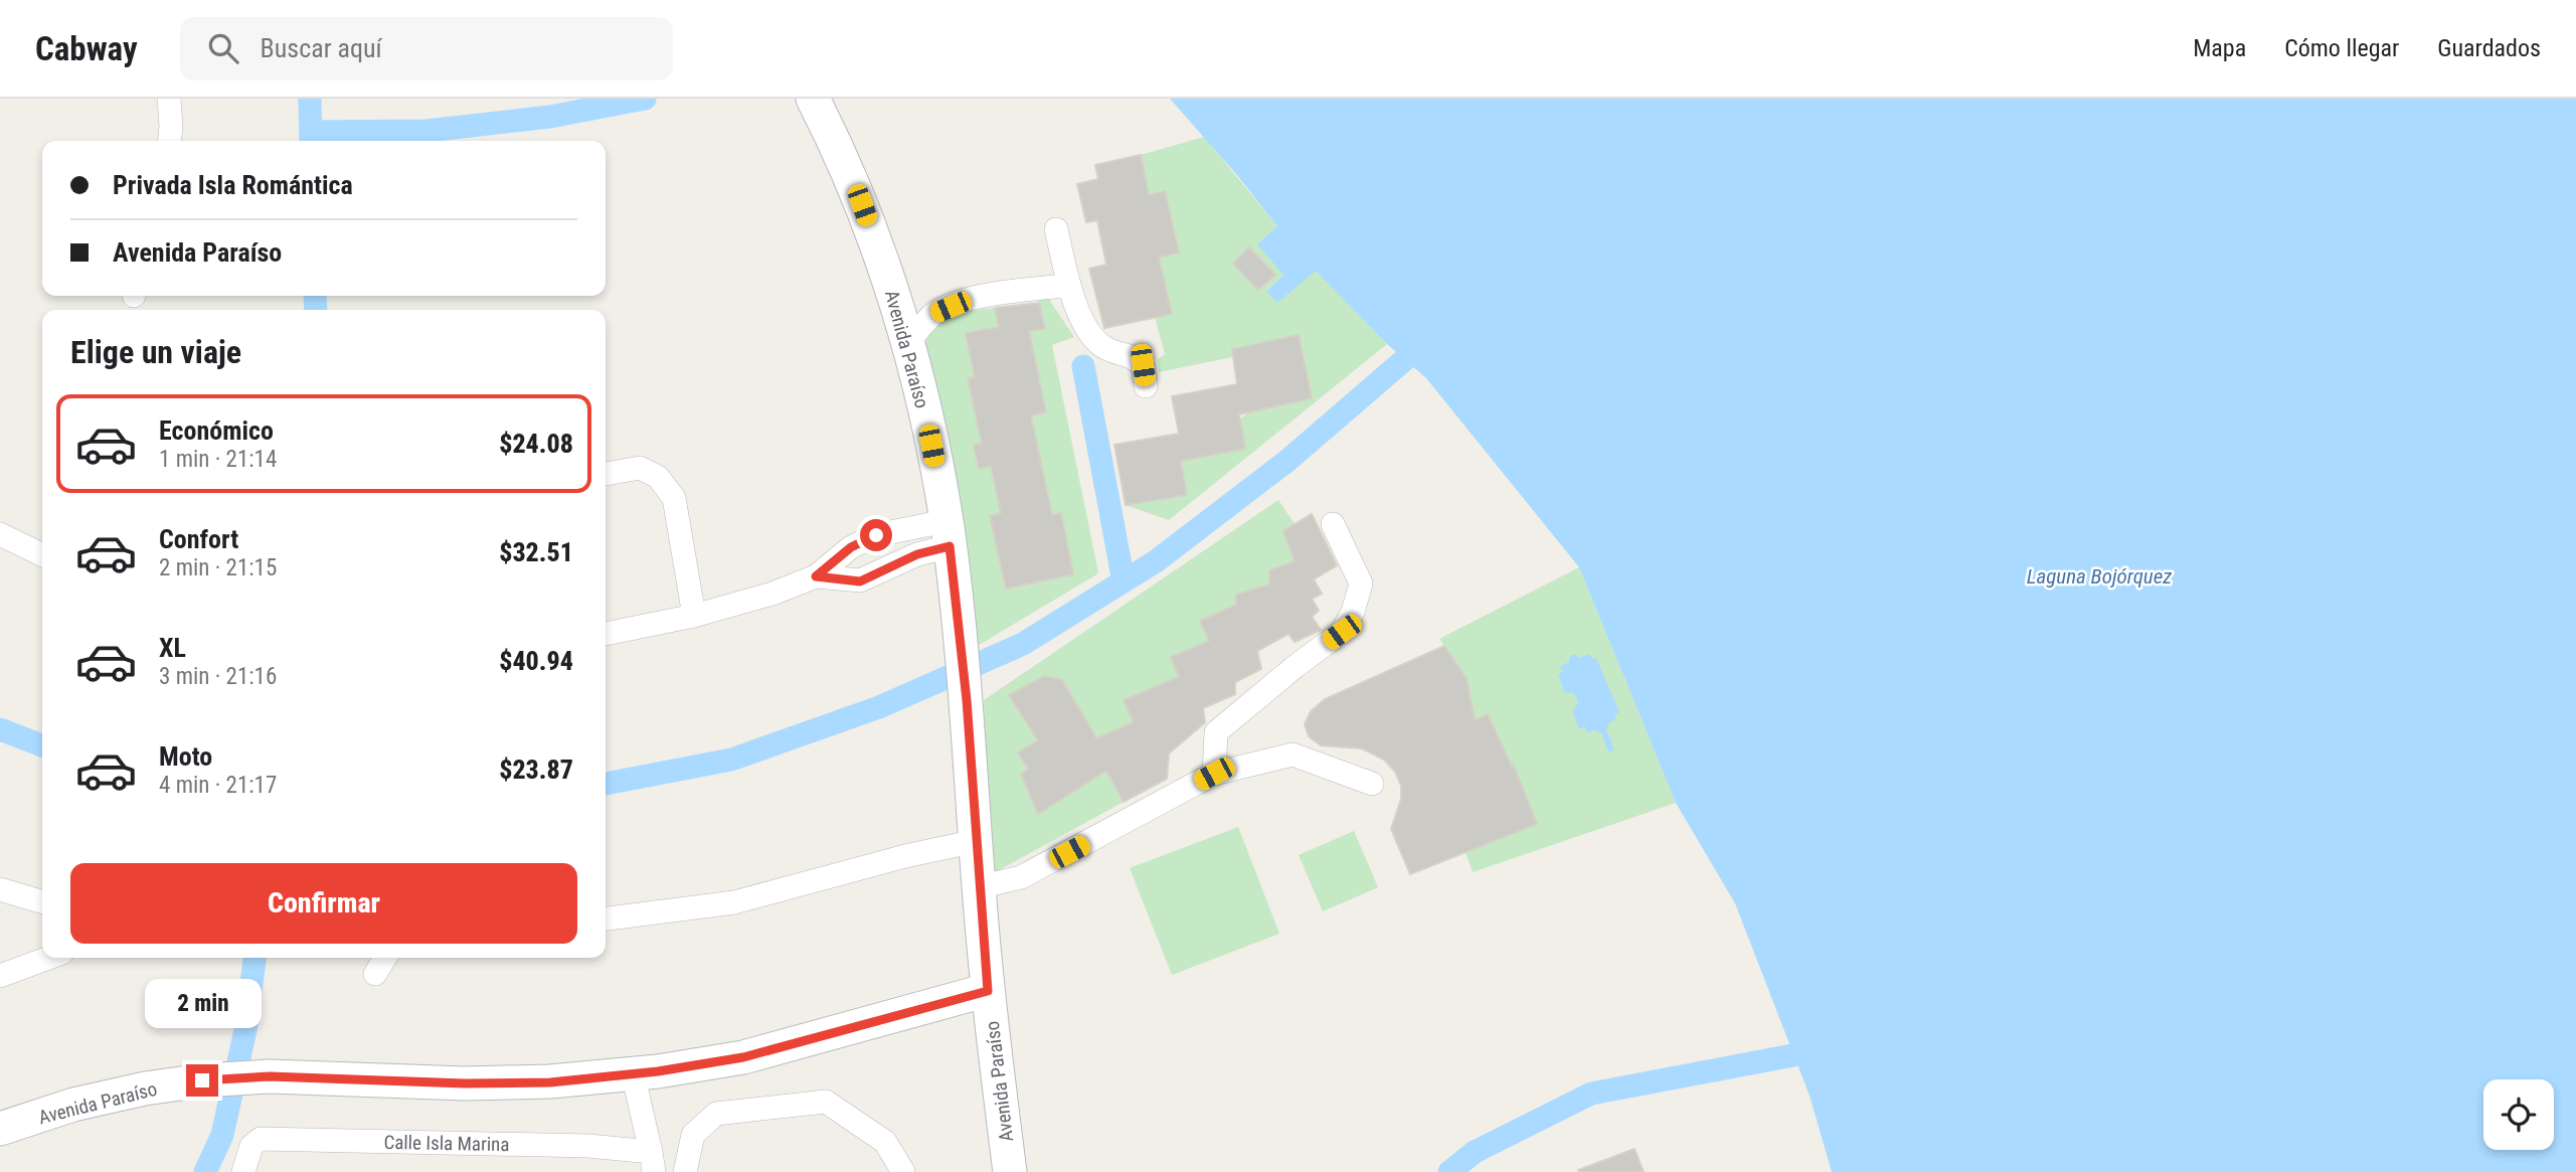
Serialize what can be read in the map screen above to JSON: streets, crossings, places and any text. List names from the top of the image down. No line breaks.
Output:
{"streets":{"street":["Avenida Paraíso","Calle Isla Marina"]},"water":["Laguna Bojórquez"],"page":{"header":"Cabway","search":"Buscar aquí","nav":["Mapa","Cómo llegar","Guardados"],"banner":["Privada Isla Romántica","Avenida Paraíso"],"heading":"Elige un viaje","list":[{"name":"Económico","note":"1 min · 21:14","value":"$24.08"},{"name":"Confort","note":"2 min · 21:15","value":"$32.51"},{"name":"XL","note":"3 min · 21:16","value":"$40.94"},{"name":"Moto","note":"4 min · 21:17","value":"$23.87"}],"buttons":"Confirmar","bubble":"2 min"}}
